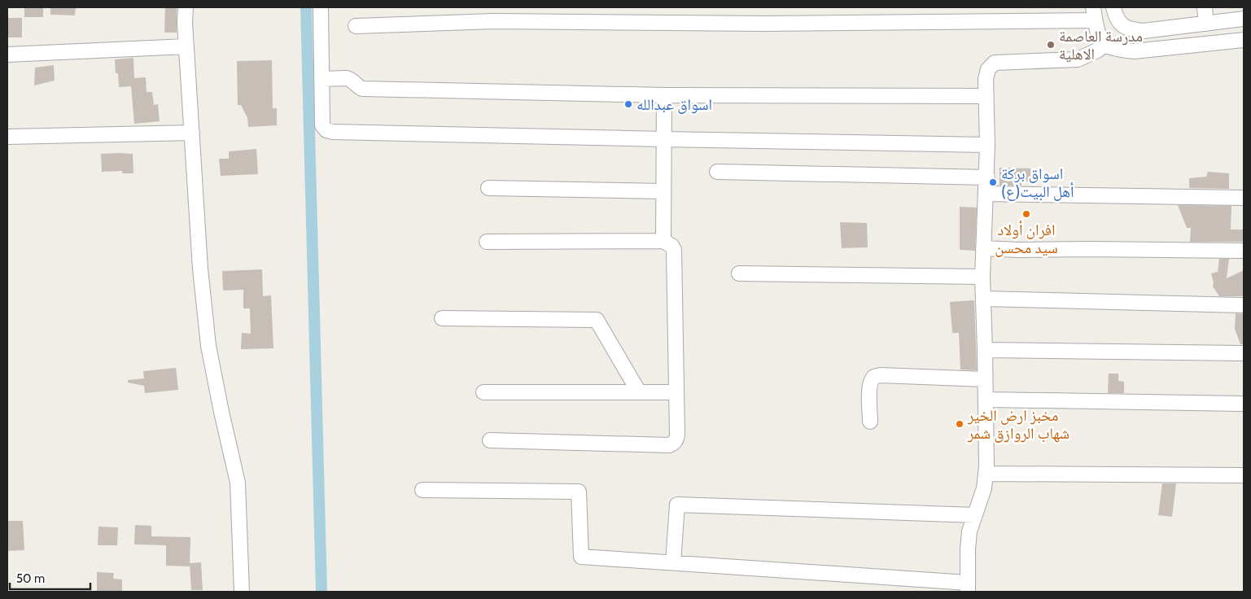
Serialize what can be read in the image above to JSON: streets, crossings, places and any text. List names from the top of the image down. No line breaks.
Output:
{"places":["مدرسة العاصمة الاهلية","اسواق عبدالله","اسواق بركة أهل البيت(ع)","افران أولاد سيد محسن","مخبز ارض الخير شهاب الروازق شمر"],"scale_bar":"50 m"}
